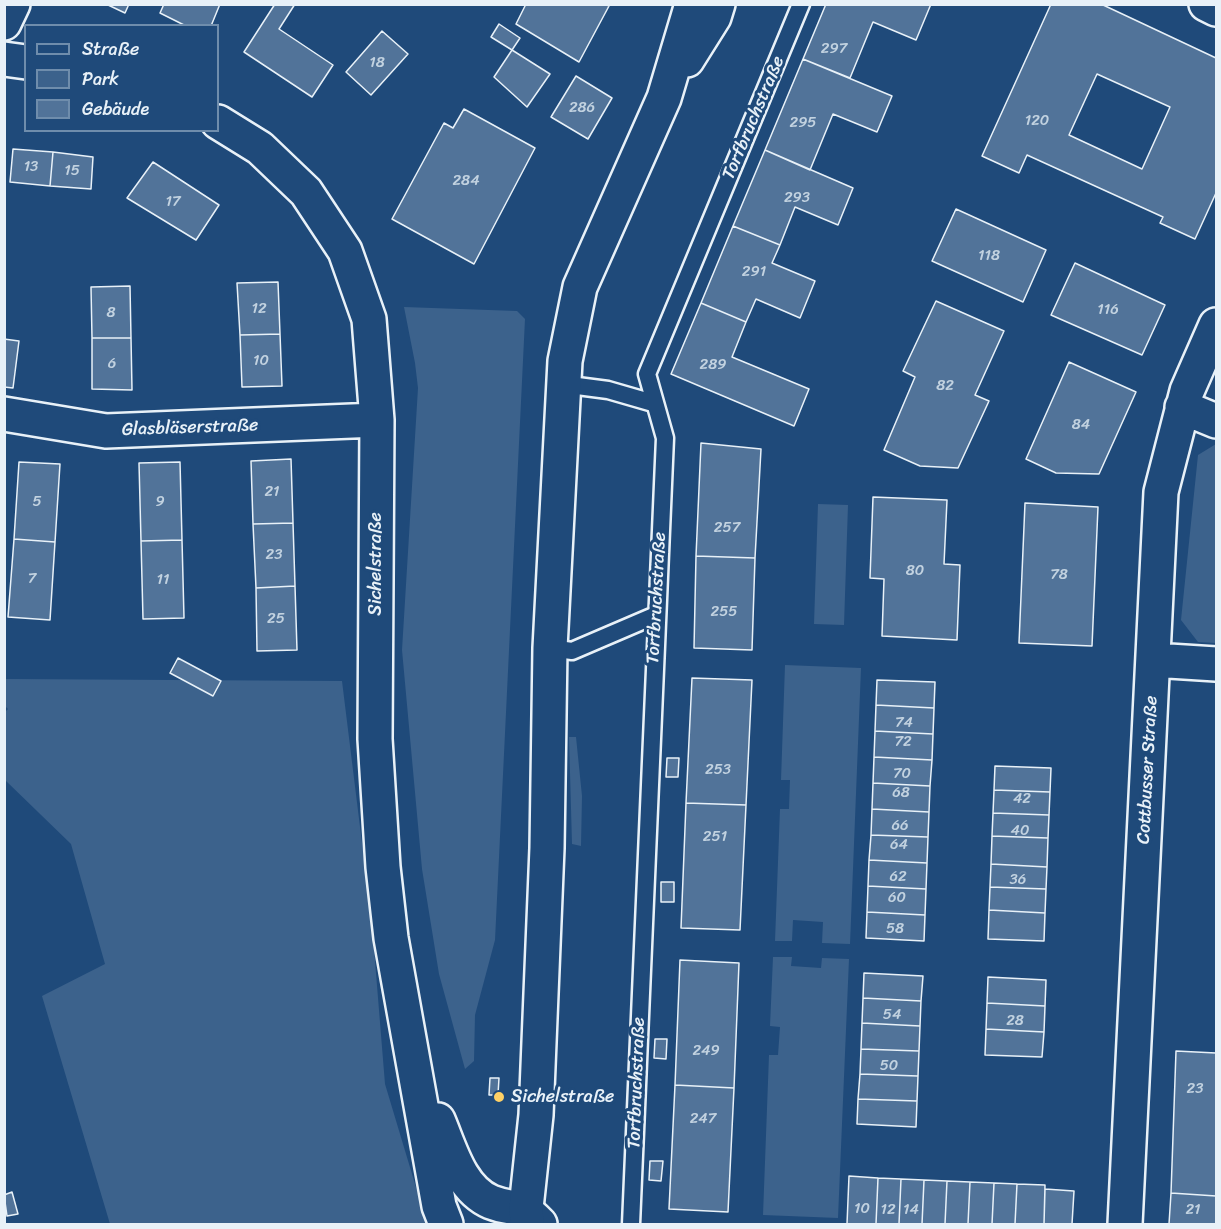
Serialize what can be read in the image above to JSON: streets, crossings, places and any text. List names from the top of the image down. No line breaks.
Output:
{"streets":{"street":["Glasbläserstraße","Sichelstraße","Cottbusser Straße"],"lane":["Torfbruchstraße"]},"crossings":[["Glasbläserstraße","Sichelstraße"]],"places":["Sichelstraße"],"house_numbers":["297","18","286","120","295","13","15","284","293","17","118","291","12","116","8","10","6","289","82","84","21","5","9","257","23","80","78","7","11","255","25","74","72","253","70","68","42","66","40","251","64","62","36","60","58","54","28","249","50","23","247","10","12","14","21"],"legend":["Straße","Park","Gebäude"]}
